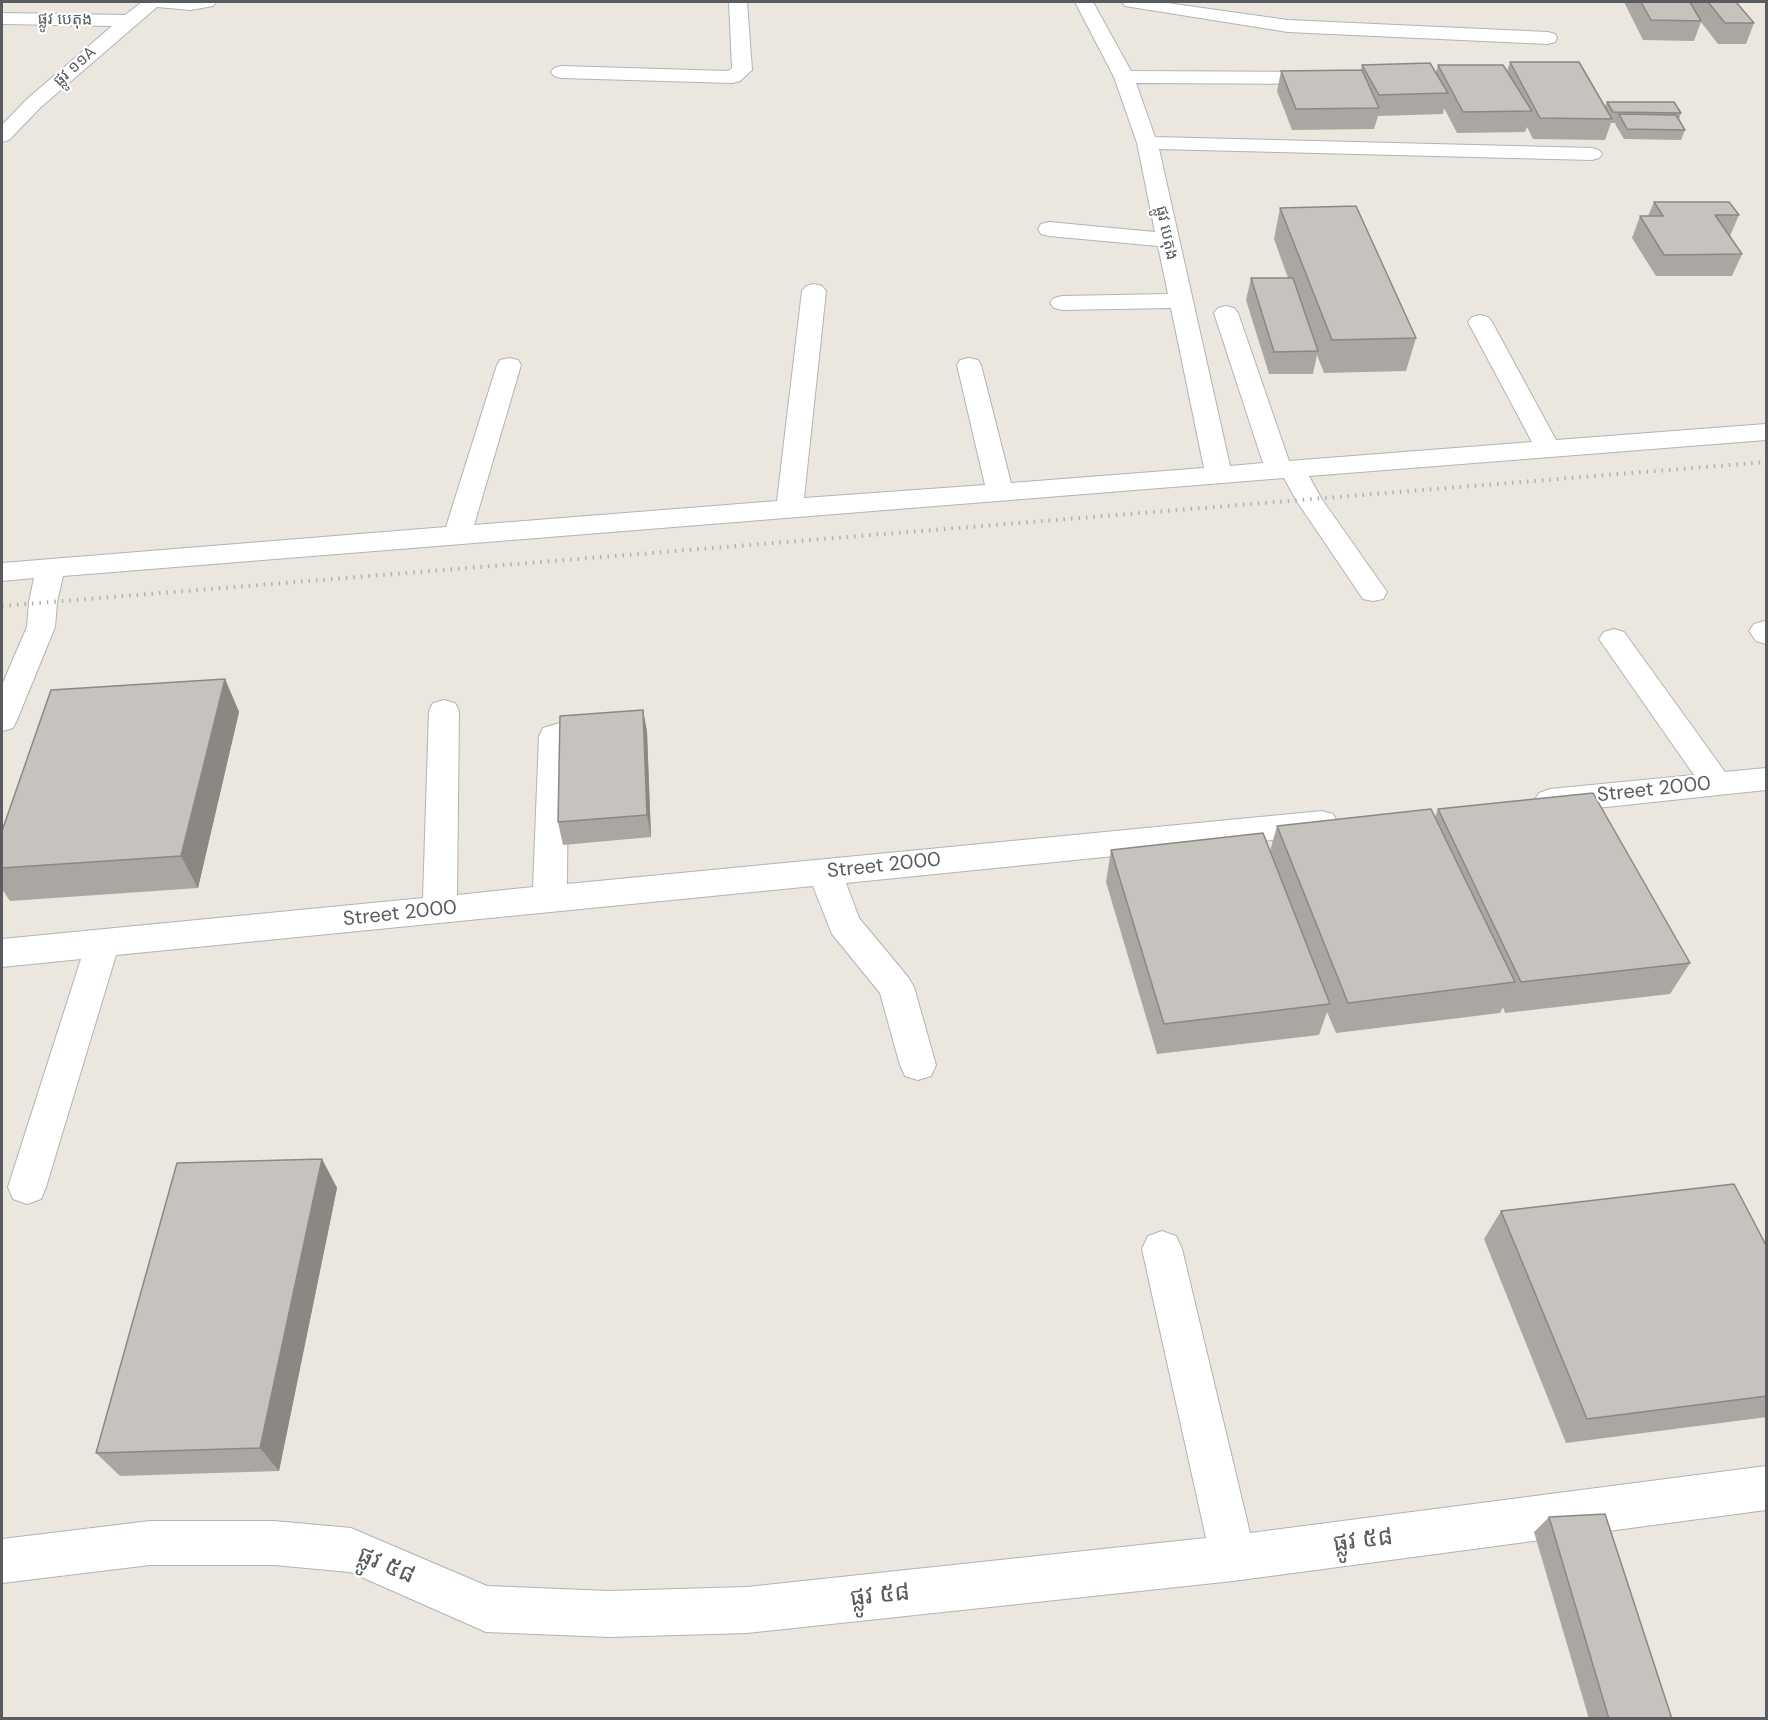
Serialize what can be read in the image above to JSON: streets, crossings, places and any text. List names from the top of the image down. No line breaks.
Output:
{"streets":{"street":["ផ្លូវ បេតុង","ផ្លូវ ១១A","Street 2000","ផ្លូវ ៥៨"]},"crossings":[["ផ្លូវ បេតុង","ផ្លូវ ១១A"]]}
